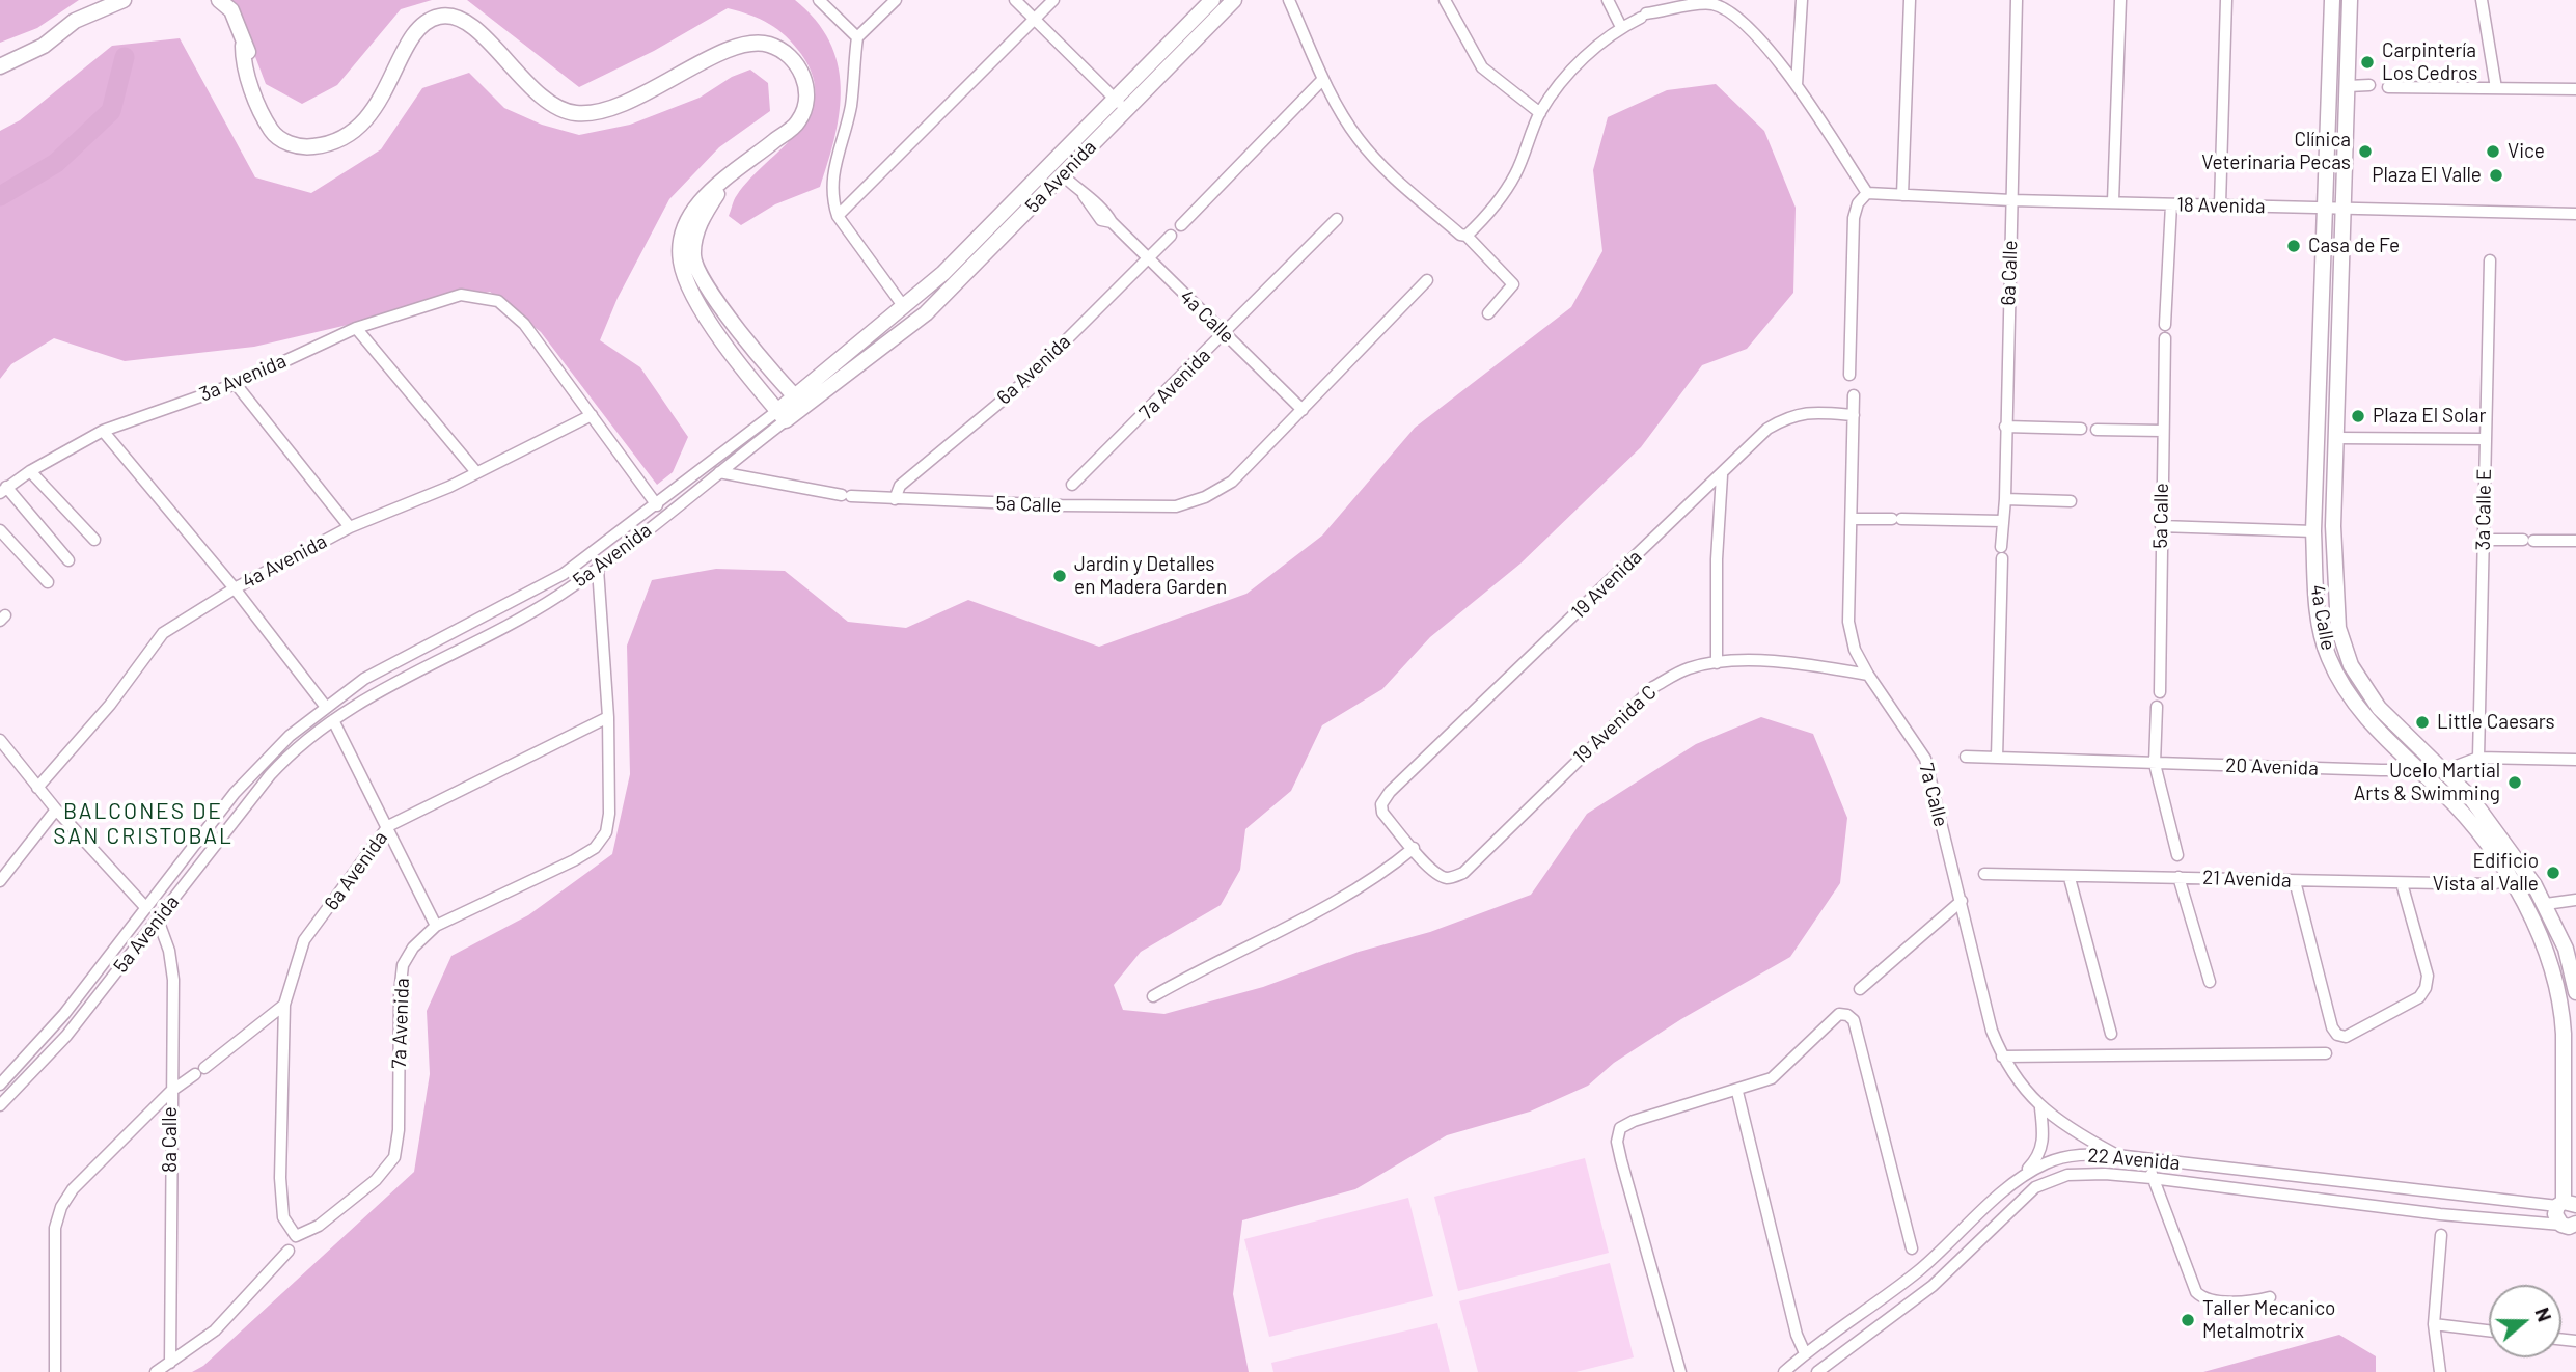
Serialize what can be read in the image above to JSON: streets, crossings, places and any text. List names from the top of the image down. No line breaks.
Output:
{"streets":{"main road":["5a Avenida","4a Calle"],"street":["18 Avenida","6a Calle","6a Avenida","3a Avenida","7a Avenida","5a Calle","3a Calle E","4a Avenida","19 Avenida","19 Avenida C","20 Avenida","7a Calle","21 Avenida","8a Calle","22 Avenida"]},"crossings":[["5a Avenida","4a Calle"],["5a Avenida","5a Calle"],["5a Avenida","8a Calle"],["18 Avenida","6a Calle"],["18 Avenida","4a Calle"],["6a Calle","20 Avenida"],["4a Calle","6a Avenida"],["4a Calle","7a Avenida"],["4a Calle","5a Calle"],["4a Calle","20 Avenida"],["4a Calle","21 Avenida"],["4a Calle","22 Avenida"],["6a Avenida","7a Avenida"],["6a Avenida","5a Calle"],["3a Avenida","4a Avenida"],["3a Calle E","20 Avenida"],["19 Avenida","19 Avenida C"],["19 Avenida","7a Calle"],["19 Avenida C","7a Calle"],["7a Calle","22 Avenida"]],"districts":["BALCONES DE SAN CRISTOBAL"],"places":["Carpintería Los Cedros","Clínica Veterinaria Pecas","Vice","Plaza El Valle","Casa de Fe","Plaza El Solar","Jardin y Detalles en Madera Garden","Little Caesars","Ucelo Martial Arts & Swimming","Edificio Vista al Valle","Taller Mecanico Metalmotrix"],"north":"right"}
